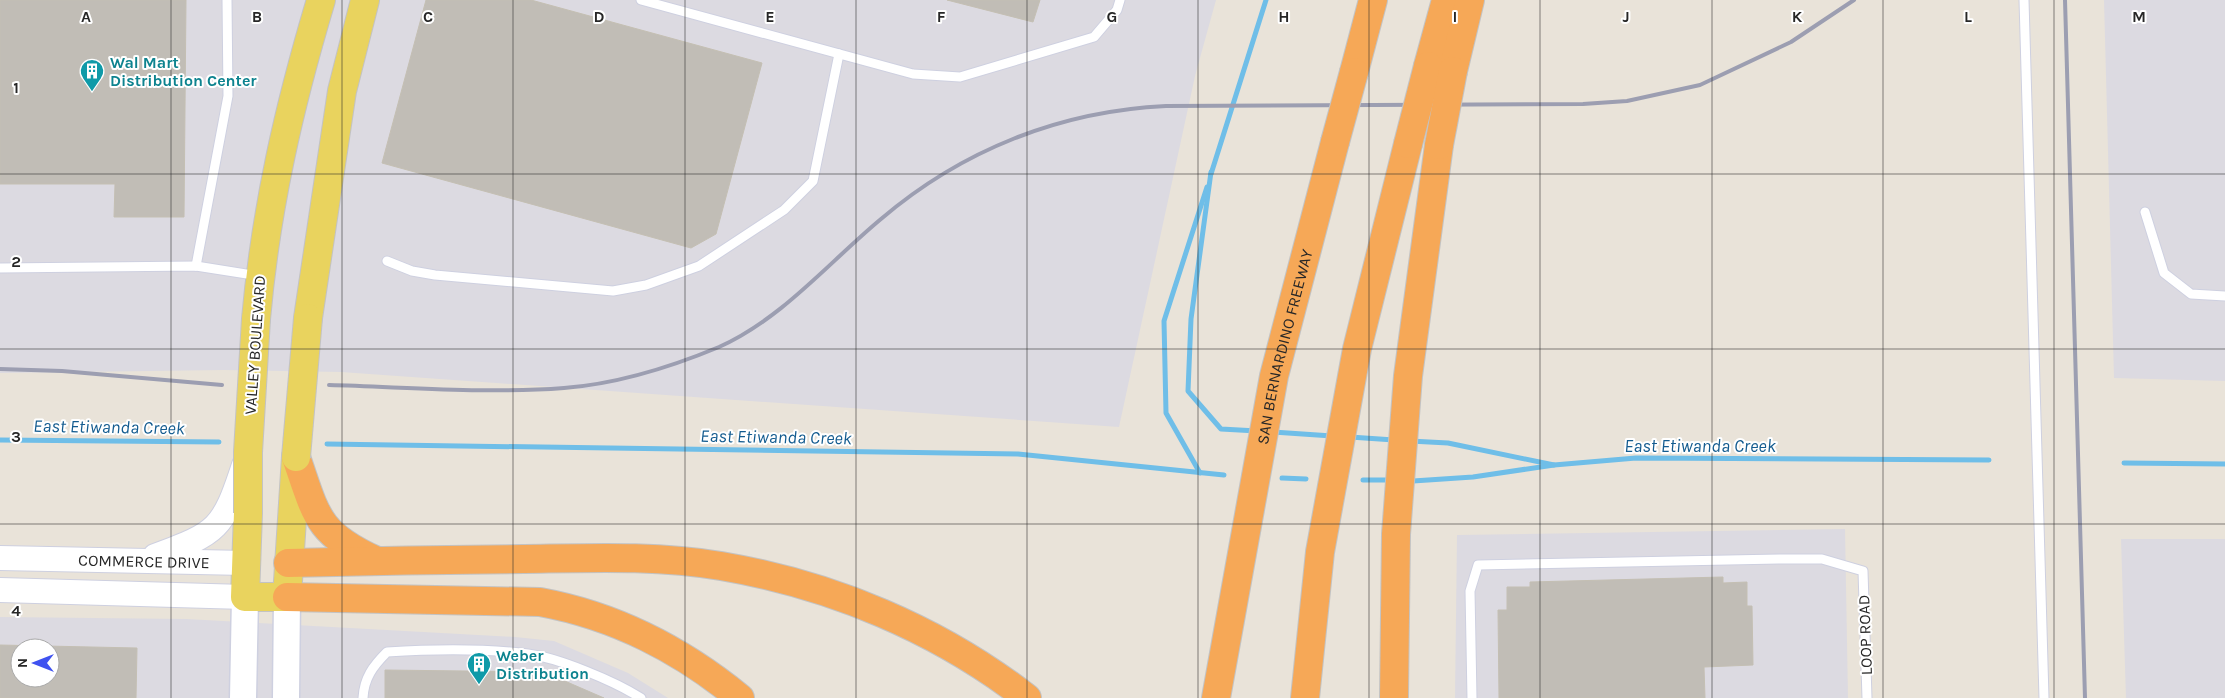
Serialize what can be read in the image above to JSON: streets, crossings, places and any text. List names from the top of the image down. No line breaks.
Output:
{"streets":{"highway":["SAN BERNARDINO FREEWAY"],"main road":["VALLEY BOULEVARD","COMMERCE DRIVE"],"lane":["LOOP ROAD"]},"crossings":[["VALLEY BOULEVARD","COMMERCE DRIVE"]],"water":["East Etiwanda Creek"],"places":{"building":["Wal Mart Distribution Center","Weber Distribution"]},"north":"left","grid":{"columns":["A","B","C","D","E","F","G","H","I","J","K","L","M"],"rows":["1","2","3","4"]}}
